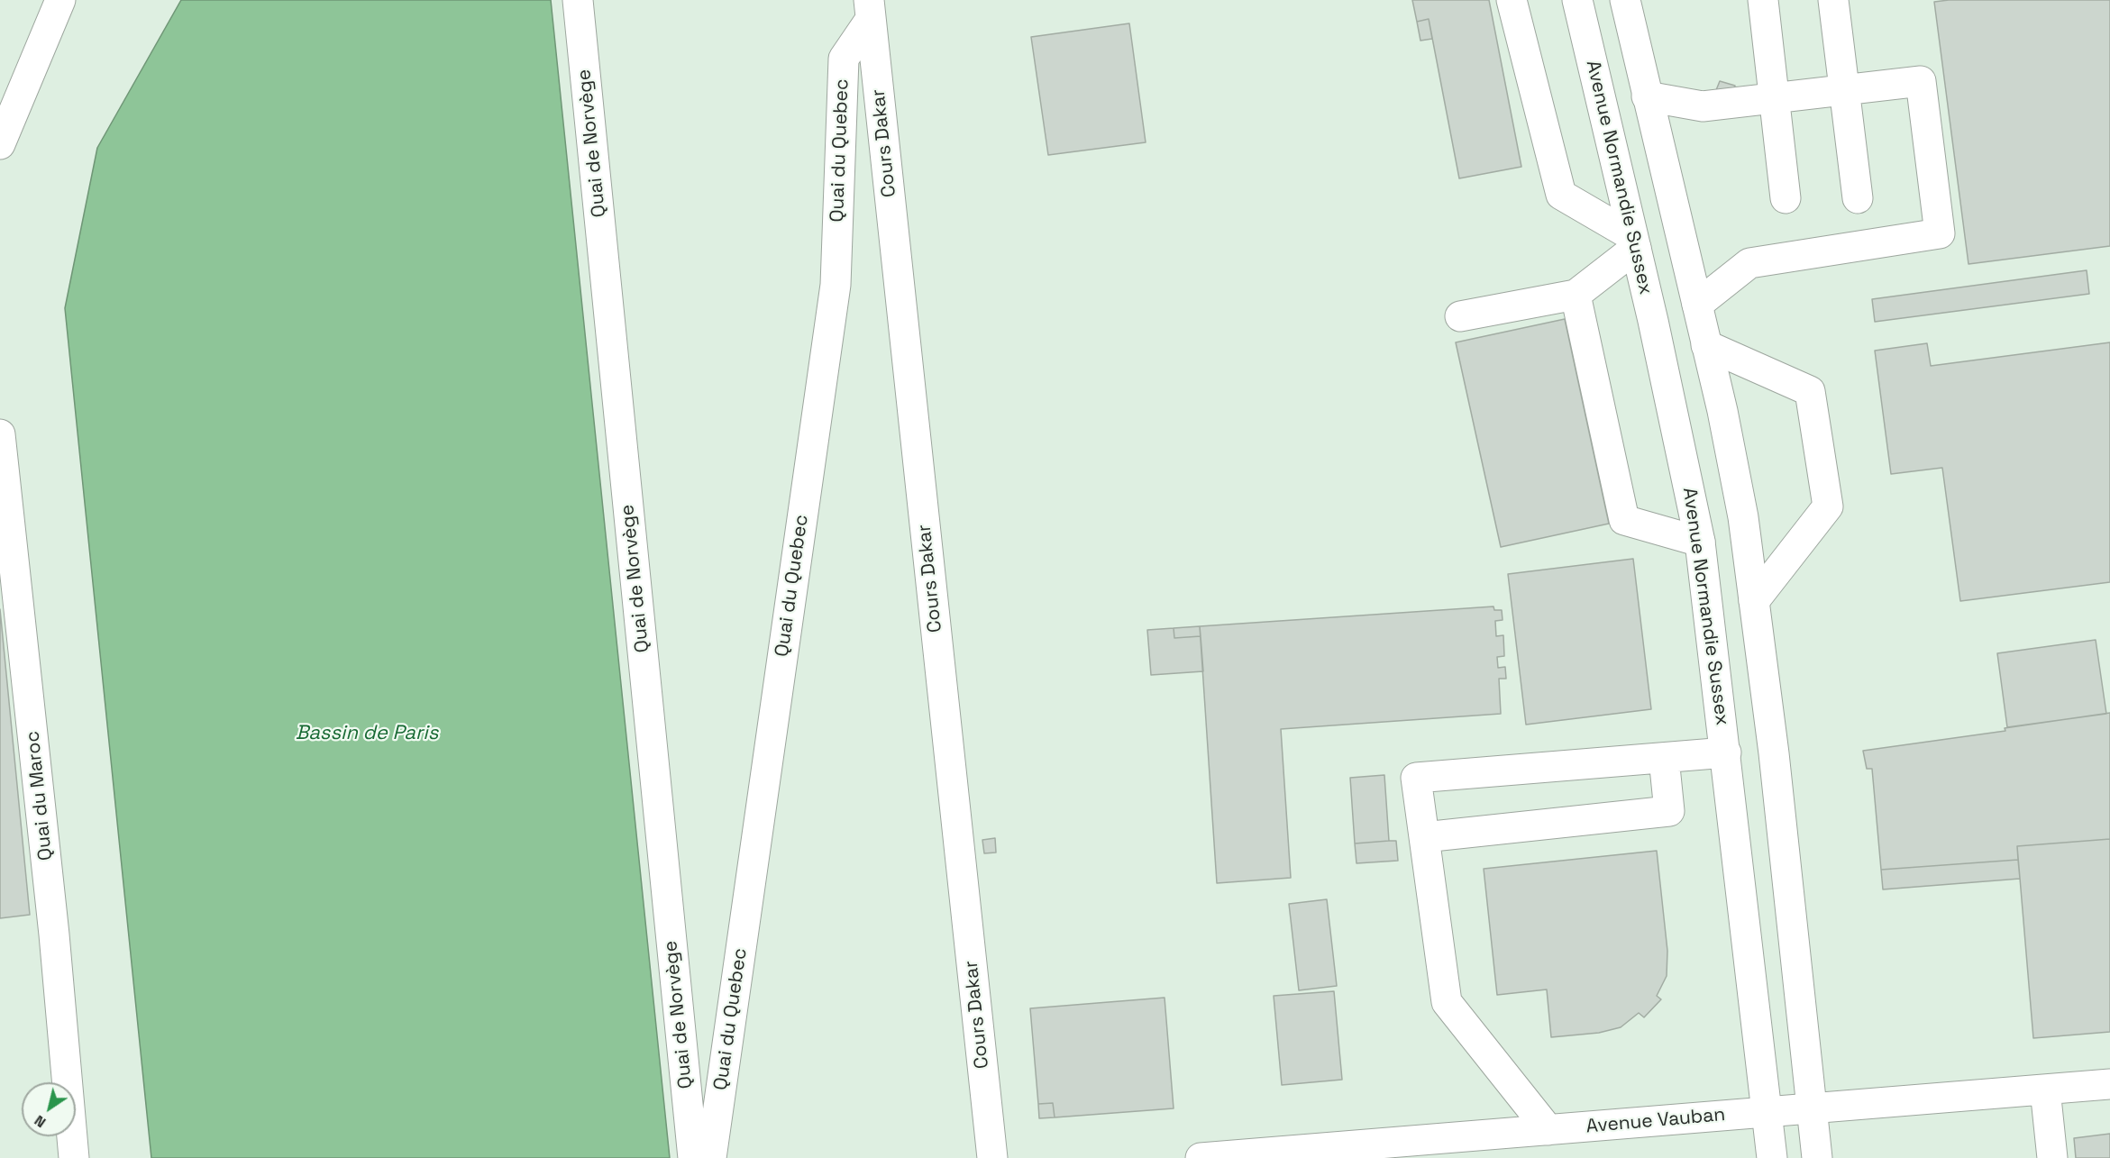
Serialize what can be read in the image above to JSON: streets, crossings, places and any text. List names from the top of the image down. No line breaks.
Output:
{"streets":{"main road":["Quai de Norvège","Cours Dakar","Quai du Quebec","Avenue Normandie Sussex","Quai du Maroc","Avenue Vauban"]},"crossings":[["Cours Dakar","Quai du Quebec"],["Avenue Normandie Sussex","Avenue Vauban"]],"water":["Bassin de Paris"],"north":"bottom left"}
